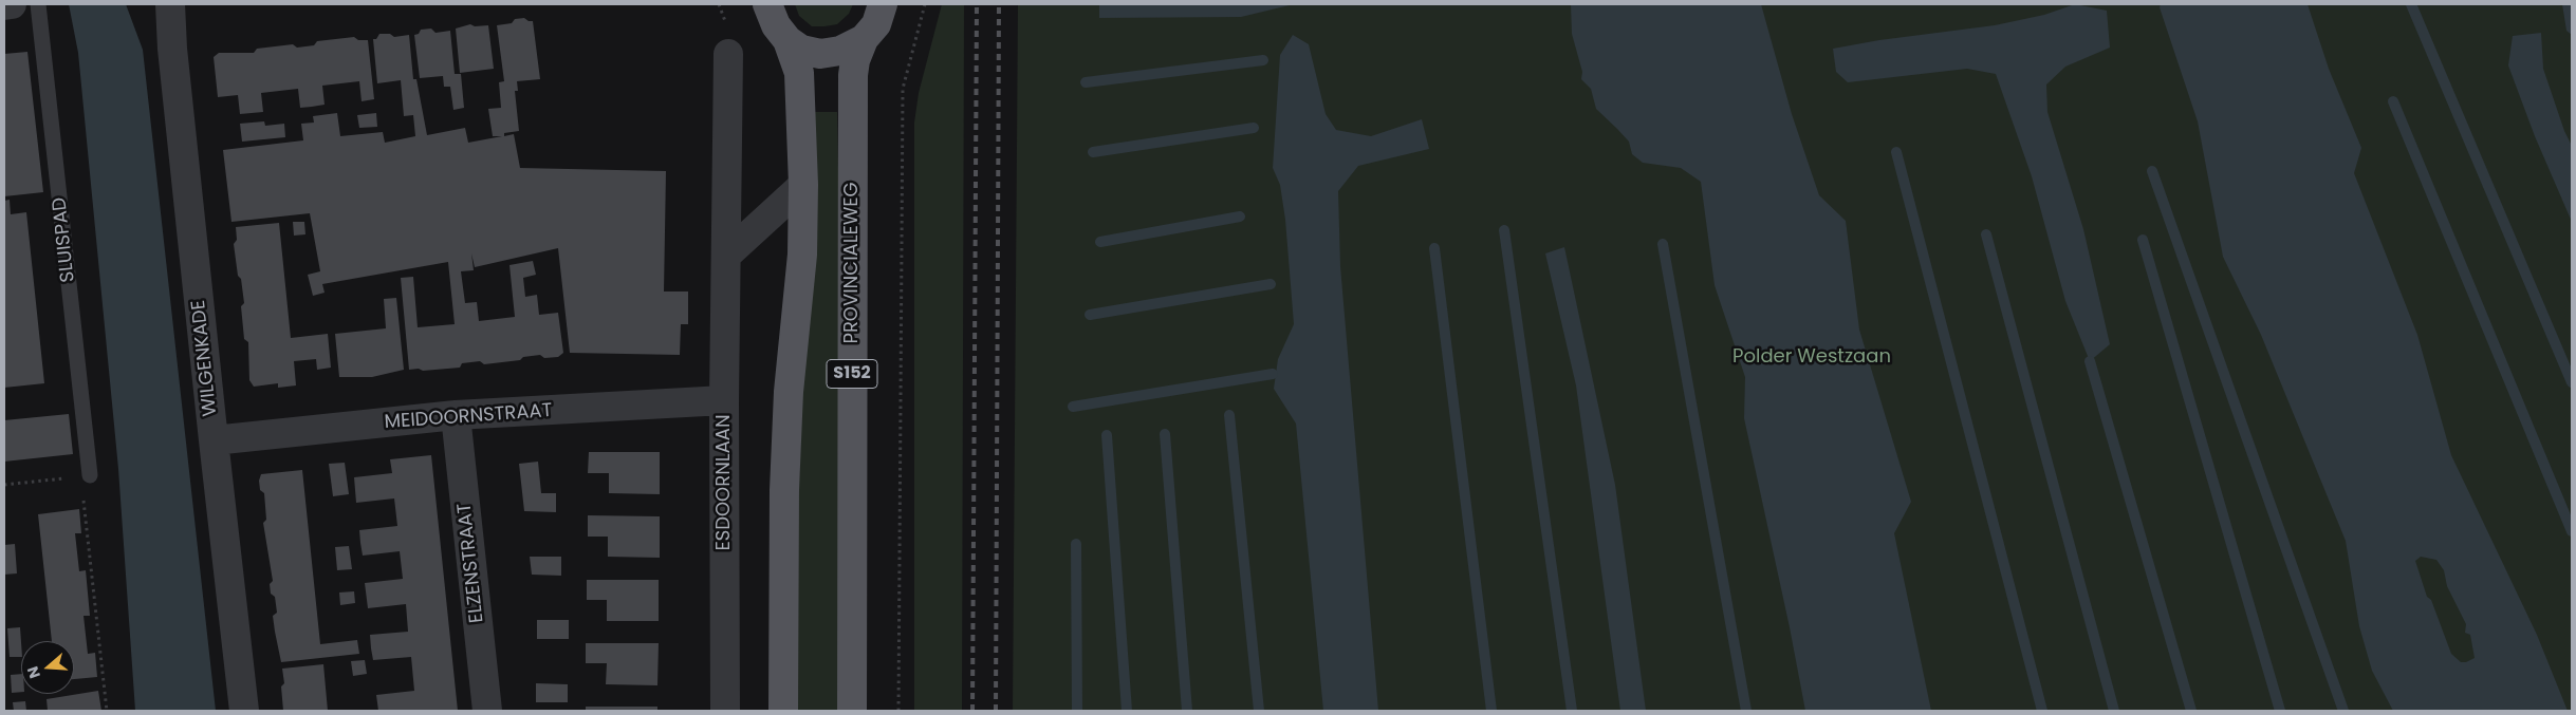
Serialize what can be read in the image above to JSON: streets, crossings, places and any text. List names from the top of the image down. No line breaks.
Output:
{"streets":{"main road":["PROVINCIALEWEG","S152"],"street":["WILGENKADE","MEIDOORNSTRAAT","ESDOORNLAAN","ELZENSTRAAT"],"lane":["SLUISPAD"]},"crossings":[["PROVINCIALEWEG","S152"],["WILGENKADE","MEIDOORNSTRAAT"],["MEIDOORNSTRAAT","ESDOORNLAAN"],["MEIDOORNSTRAAT","ELZENSTRAAT"]],"parks":["Polder Westzaan"],"north":"left"}
